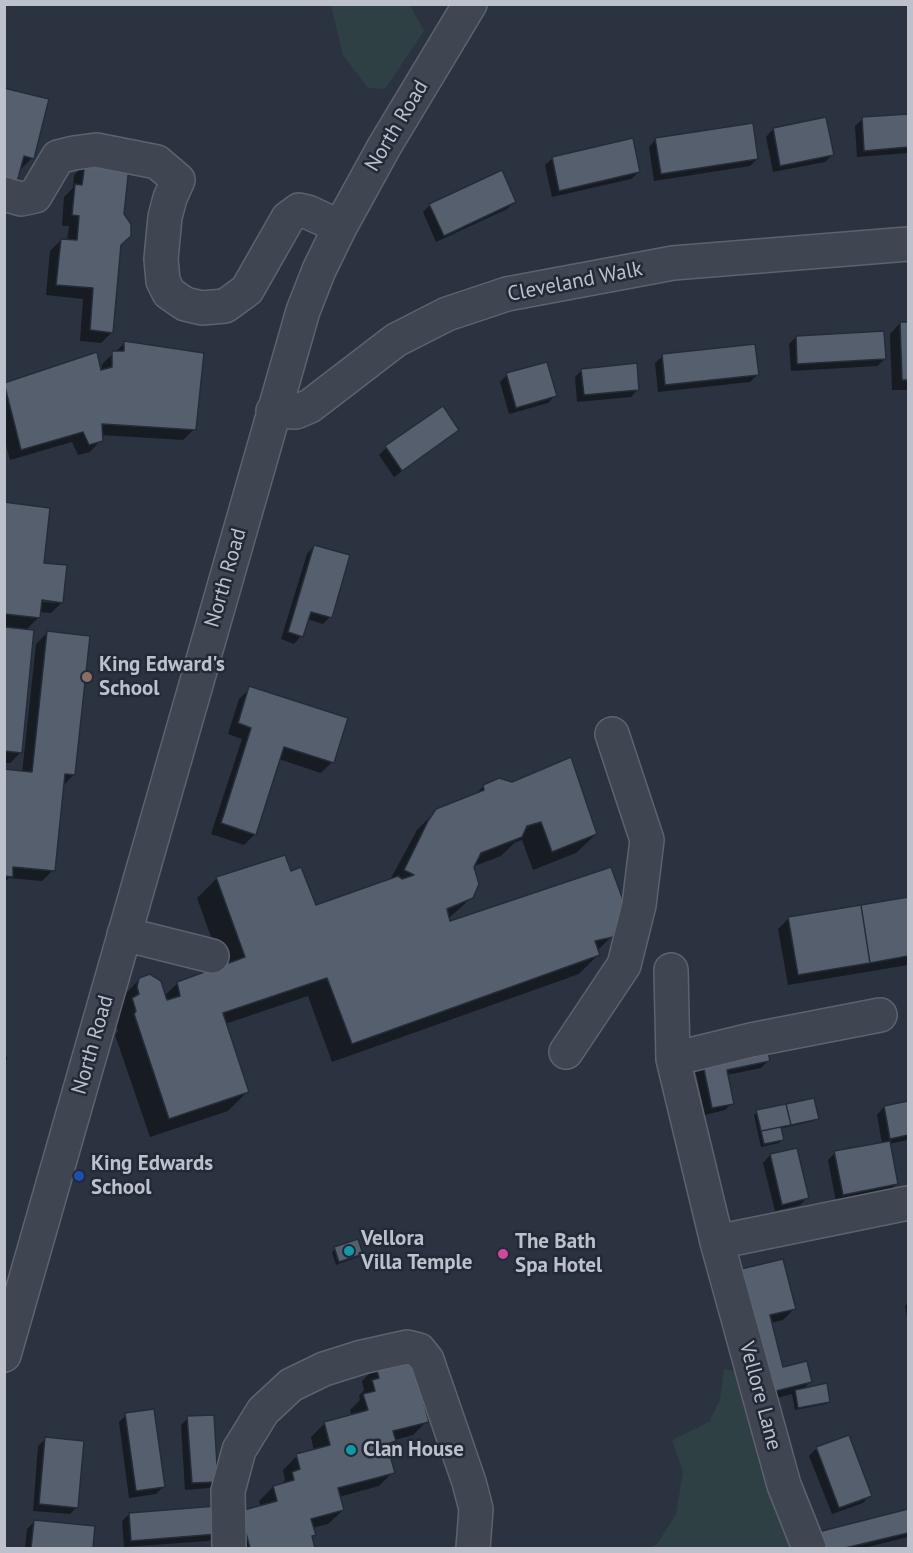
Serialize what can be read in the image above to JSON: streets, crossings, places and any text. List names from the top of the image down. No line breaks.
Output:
{"streets":{"street":["North Road","Cleveland Walk","Vellore Lane"]},"crossings":[["North Road","Cleveland Walk"]],"places":["King Edward's School","King Edwards School","Vellora Villa Temple","The Bath Spa Hotel","Clan House"]}
